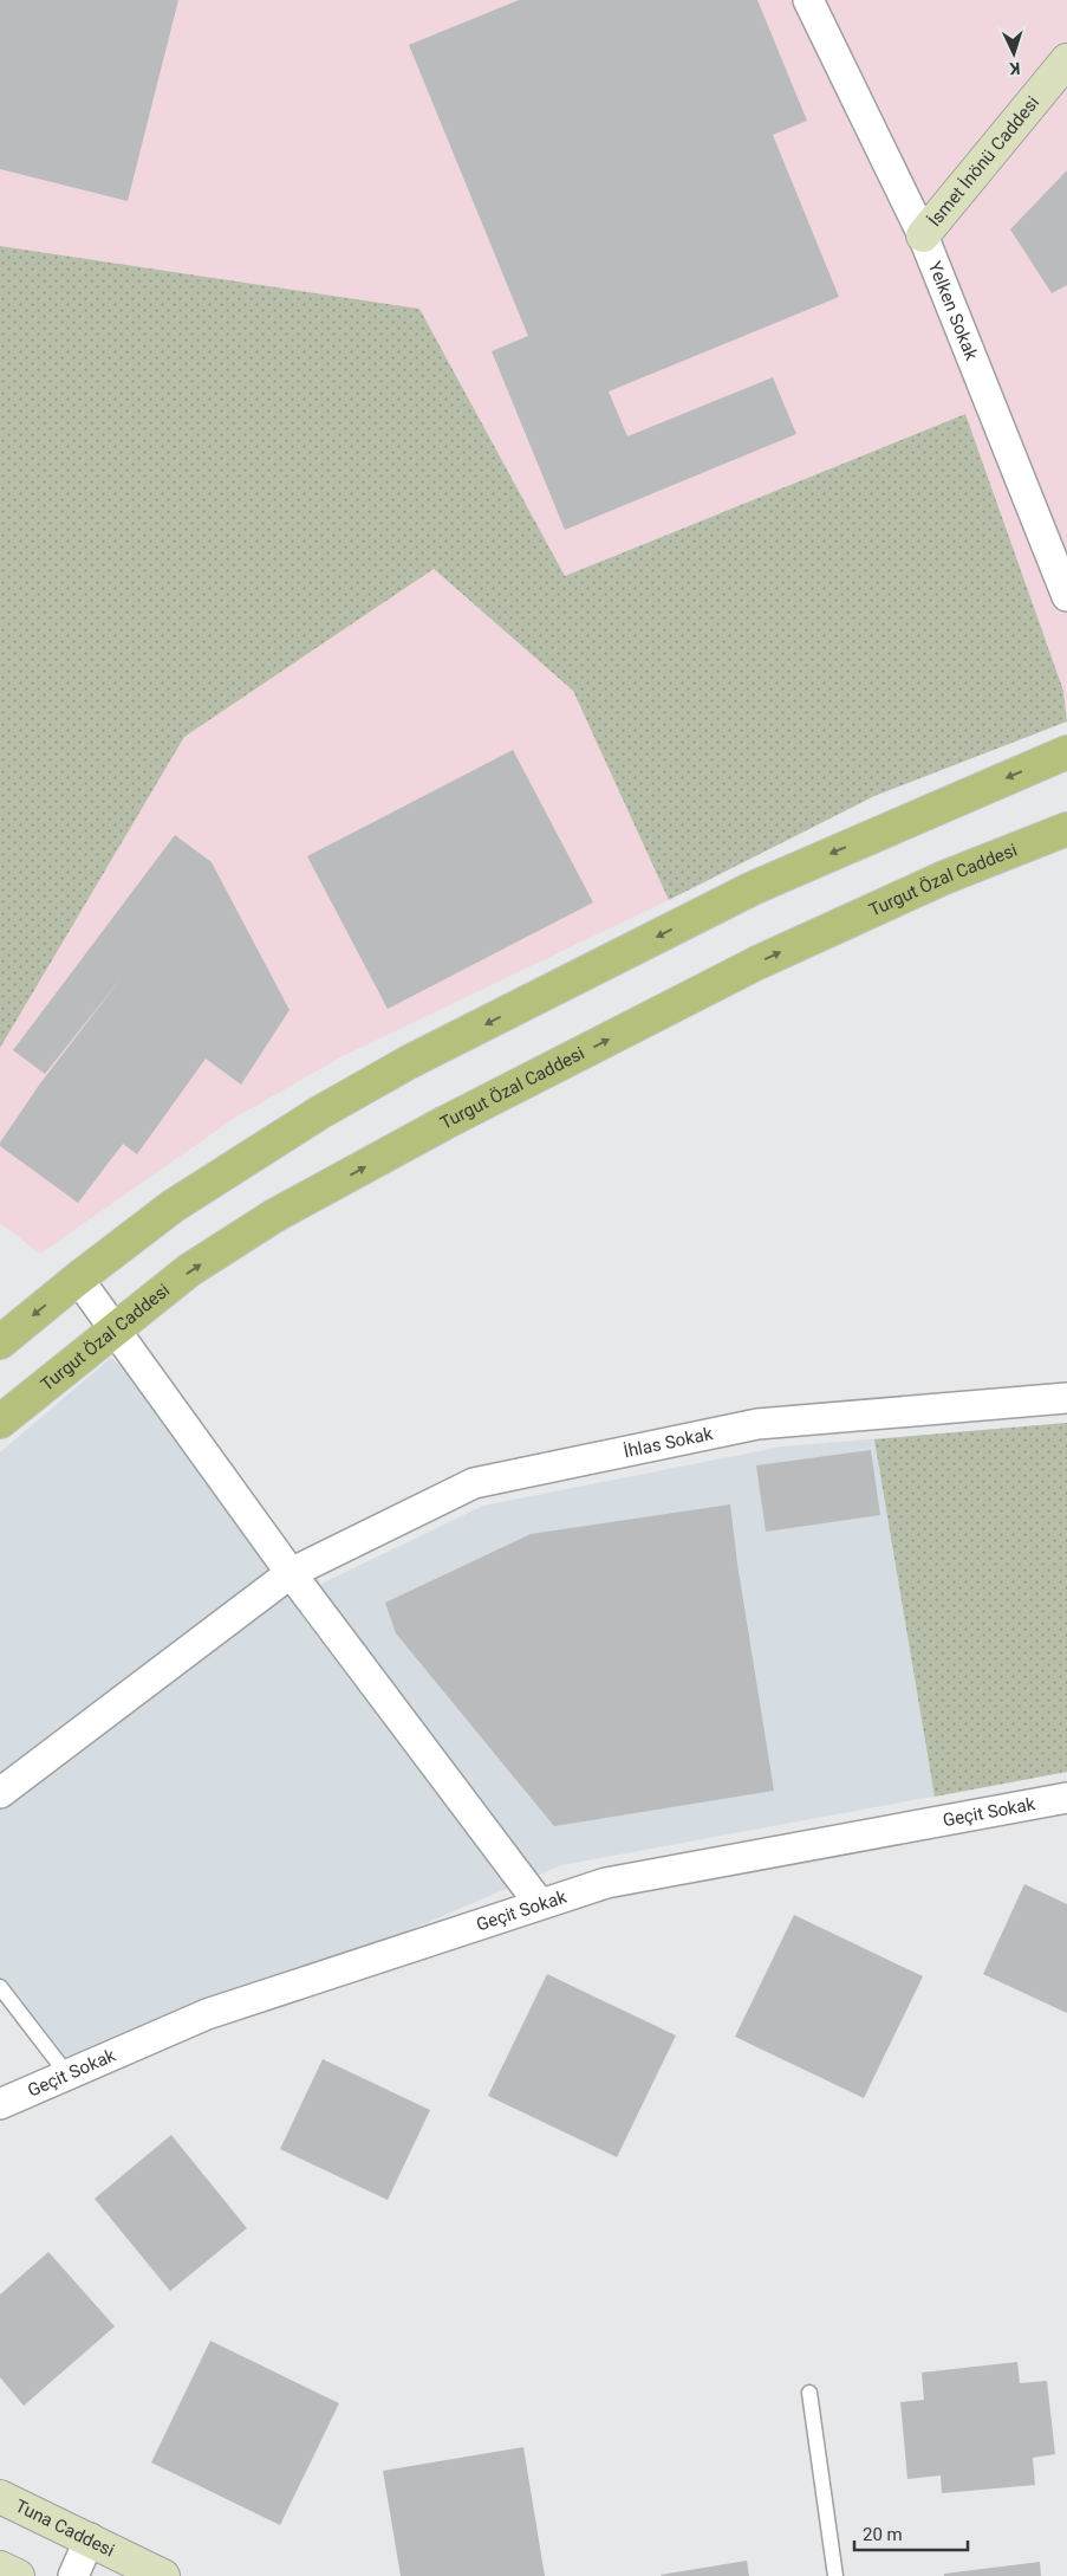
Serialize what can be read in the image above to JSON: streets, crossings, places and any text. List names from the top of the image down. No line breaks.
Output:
{"streets":{"main road":["Turgut Özal Caddesi"],"street":["İsmet İnönü Caddesi","Yelken Sokak","İhlas Sokak","Geçit Sokak","Tuna Caddesi"]},"crossings":[["İsmet İnönü Caddesi","Yelken Sokak"]],"scale_bar":"20 m","north":"bottom"}
